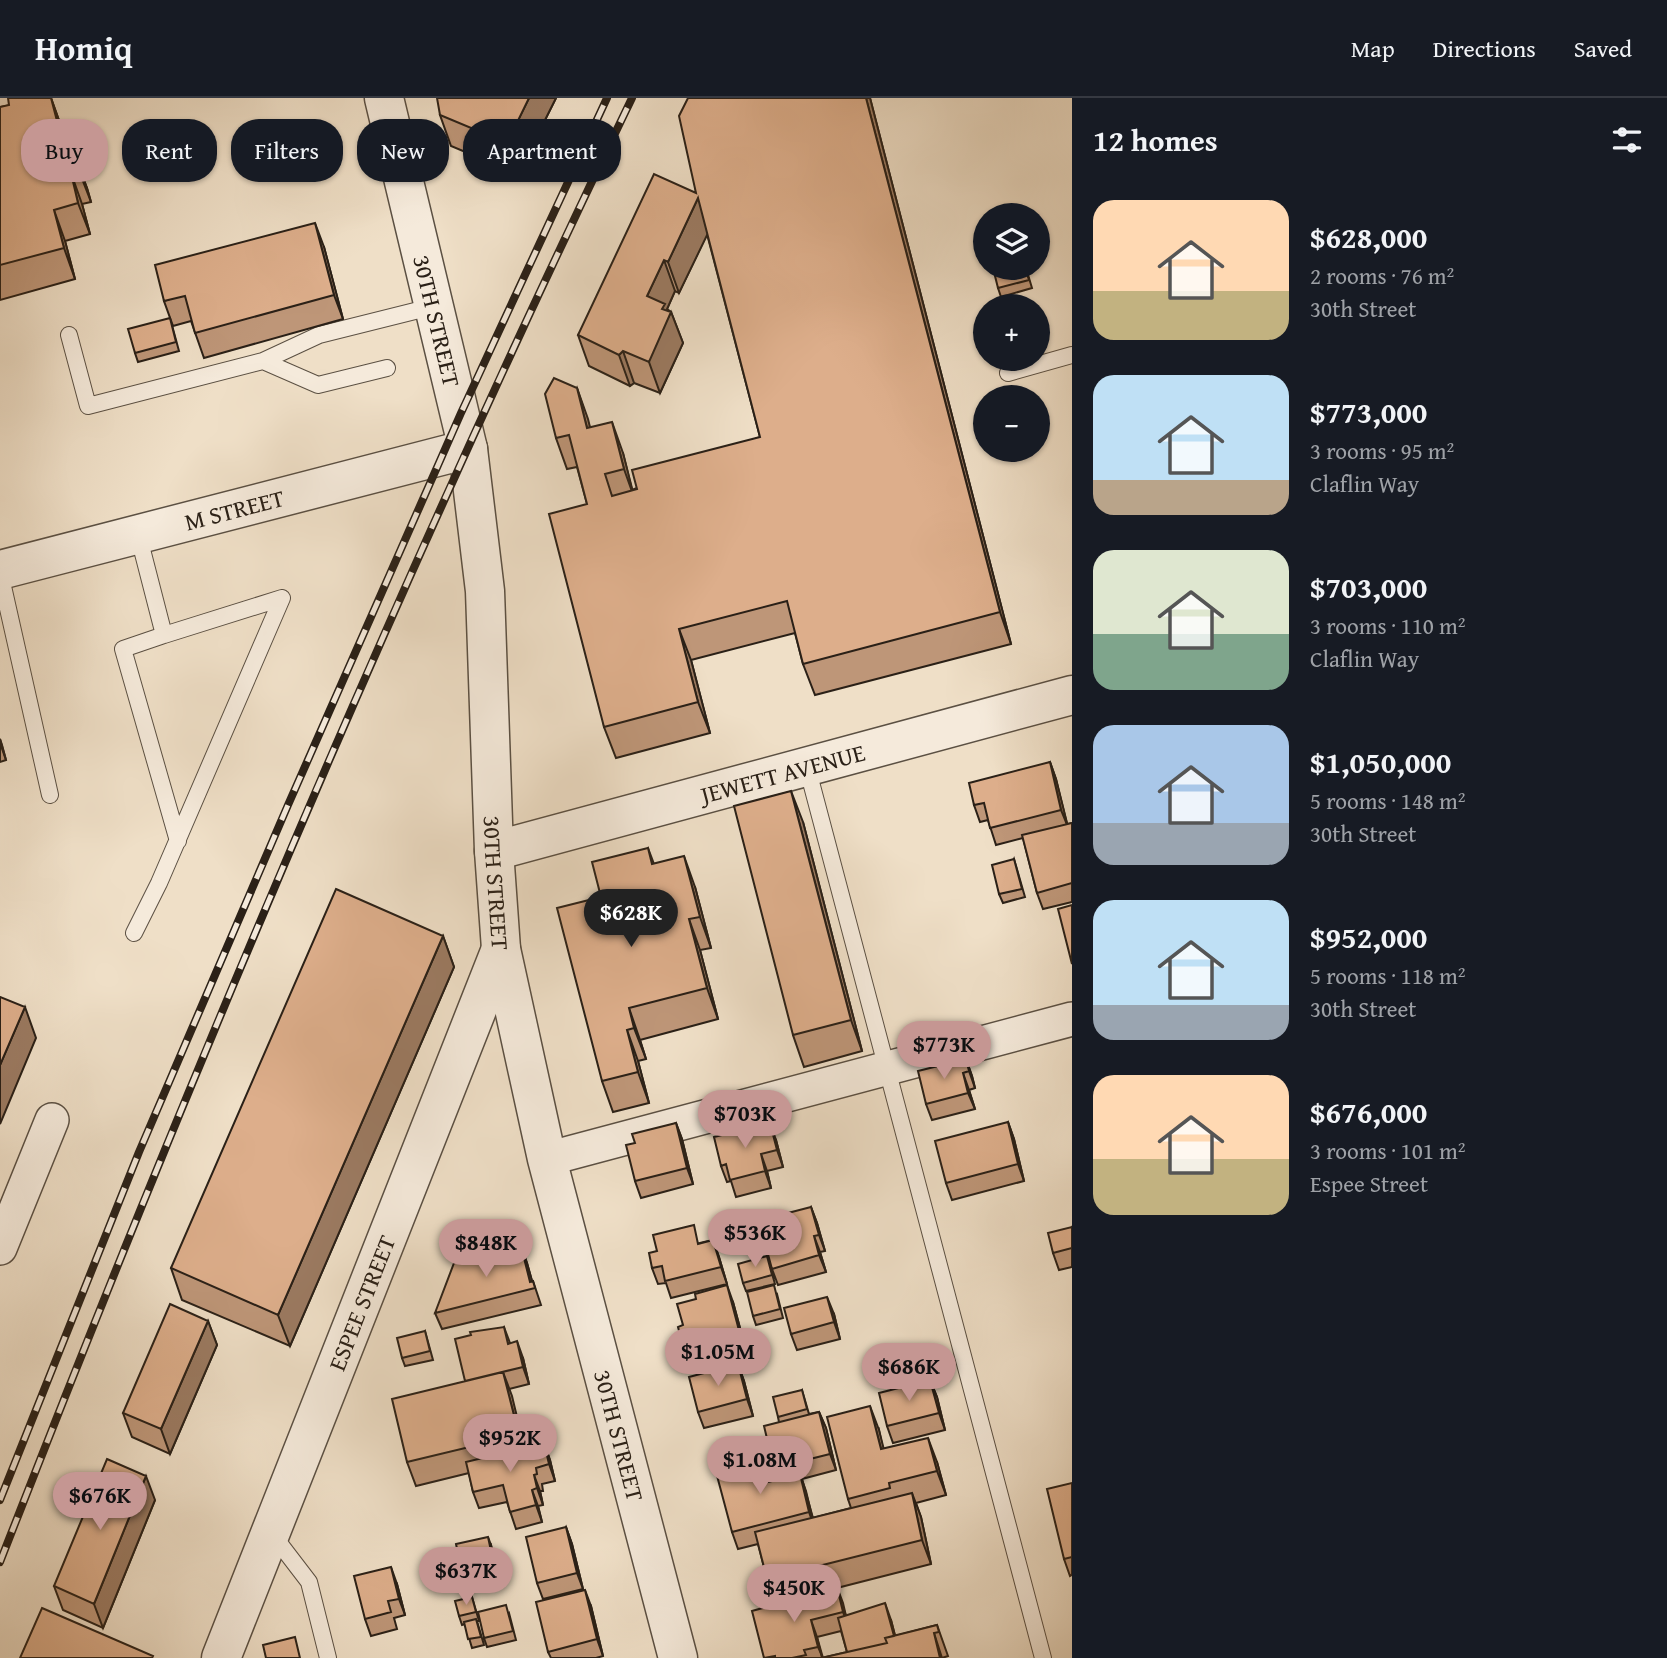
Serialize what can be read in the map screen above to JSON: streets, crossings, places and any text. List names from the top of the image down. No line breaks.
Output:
{"streets":{"street":["30TH STREET","M STREET","JEWETT AVENUE","ESPEE STREET"]},"crossings":[["30TH STREET","M STREET"],["30TH STREET","JEWETT AVENUE"],["30TH STREET","ESPEE STREET"]],"page":{"header":"Homiq","nav":["Map","Directions","Saved"],"heading":"12 homes","chip":["Buy","Rent","Filters","New","Apartment"],"list":[{"name":"$628,000","note":"2 rooms · 76 m² · 30th Street"},{"name":"$773,000","note":"3 rooms · 95 m² · Claflin Way"},{"name":"$703,000","note":"3 rooms · 110 m² · Claflin Way"},{"name":"$1,050,000","note":"5 rooms · 148 m² · 30th Street"},{"name":"$952,000","note":"5 rooms · 118 m² · 30th Street"},{"name":"$676,000","note":"3 rooms · 101 m² · Espee Street"}],"map_buttons":["+","−"],"price":["$628K","$773K","$703K","$536K","$848K","$1.05M","$686K","$952K","$1.08M","$676K","$637K","$450K"]}}
